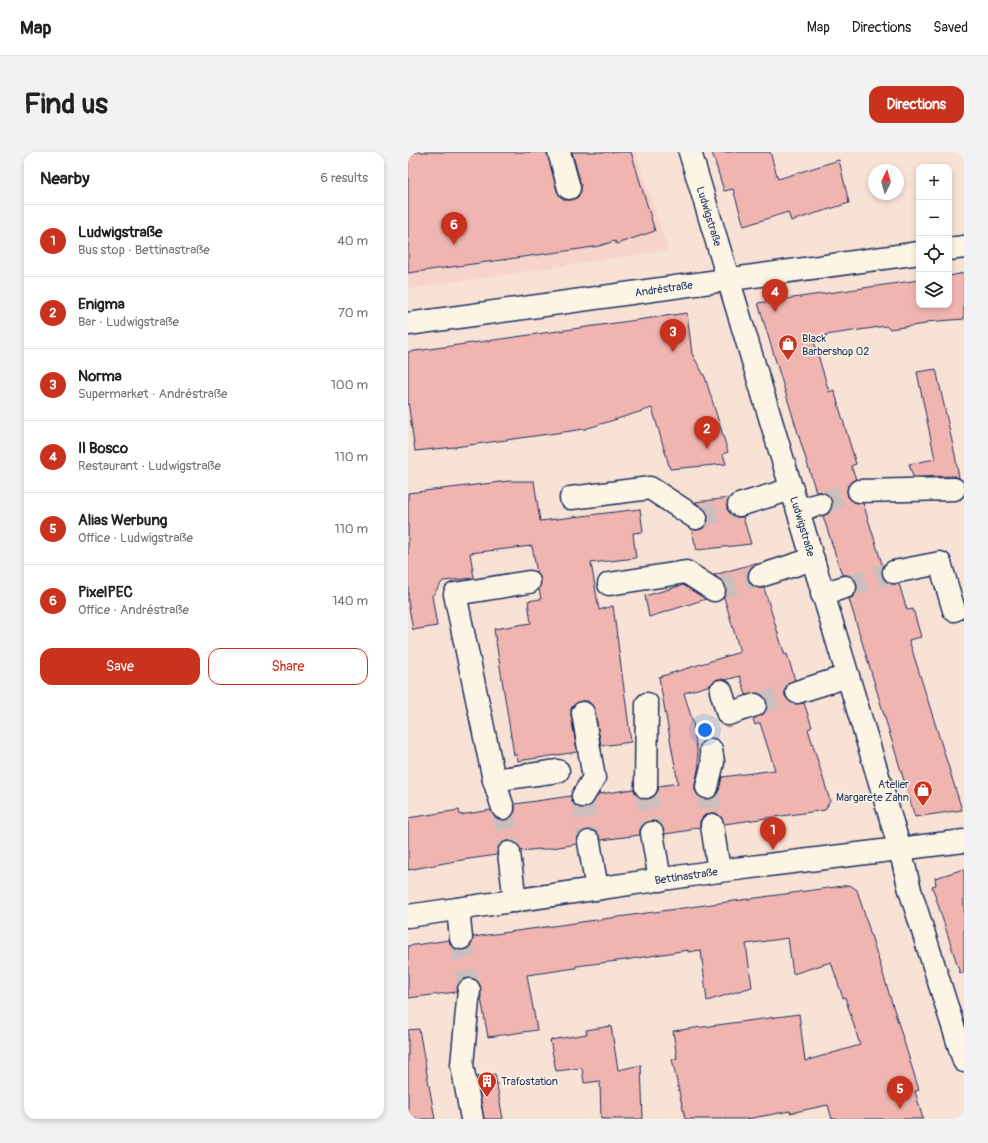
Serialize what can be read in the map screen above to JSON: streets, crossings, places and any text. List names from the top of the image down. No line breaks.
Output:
{"streets":{"street":["Ludwigstraße","Andréstraße","Bettinastraße"]},"crossings":[["Ludwigstraße","Andréstraße"],["Ludwigstraße","Bettinastraße"]],"places":{"shop":["Black Barbershop 02","Atelier Margarete Zahn"],"building":["Trafostation"]},"north":"top","page":{"header":"Map","nav":["Map","Directions","Saved"],"buttons":["Directions",["Save","Share"]],"title":"Find us","heading":["Nearby","6 results"],"map_buttons":["+","−"],"list":[{"mark":"1","name":"Ludwigstraße","note":"Bus stop · Bettinastraße","value":"40 m"},{"mark":"2","name":"Enigma","note":"Bar · Ludwigstraße","value":"70 m"},{"mark":"3","name":"Norma","note":"Supermarket · Andréstraße","value":"100 m"},{"mark":"4","name":"Il Bosco","note":"Restaurant · Ludwigstraße","value":"110 m"},{"mark":"5","name":"Alias Werbung","note":"Office · Ludwigstraße","value":"110 m"},{"mark":"6","name":"PixelPEC","note":"Office · Andréstraße","value":"140 m"}],"pins":["6","4","3","2","1","5"]}}
